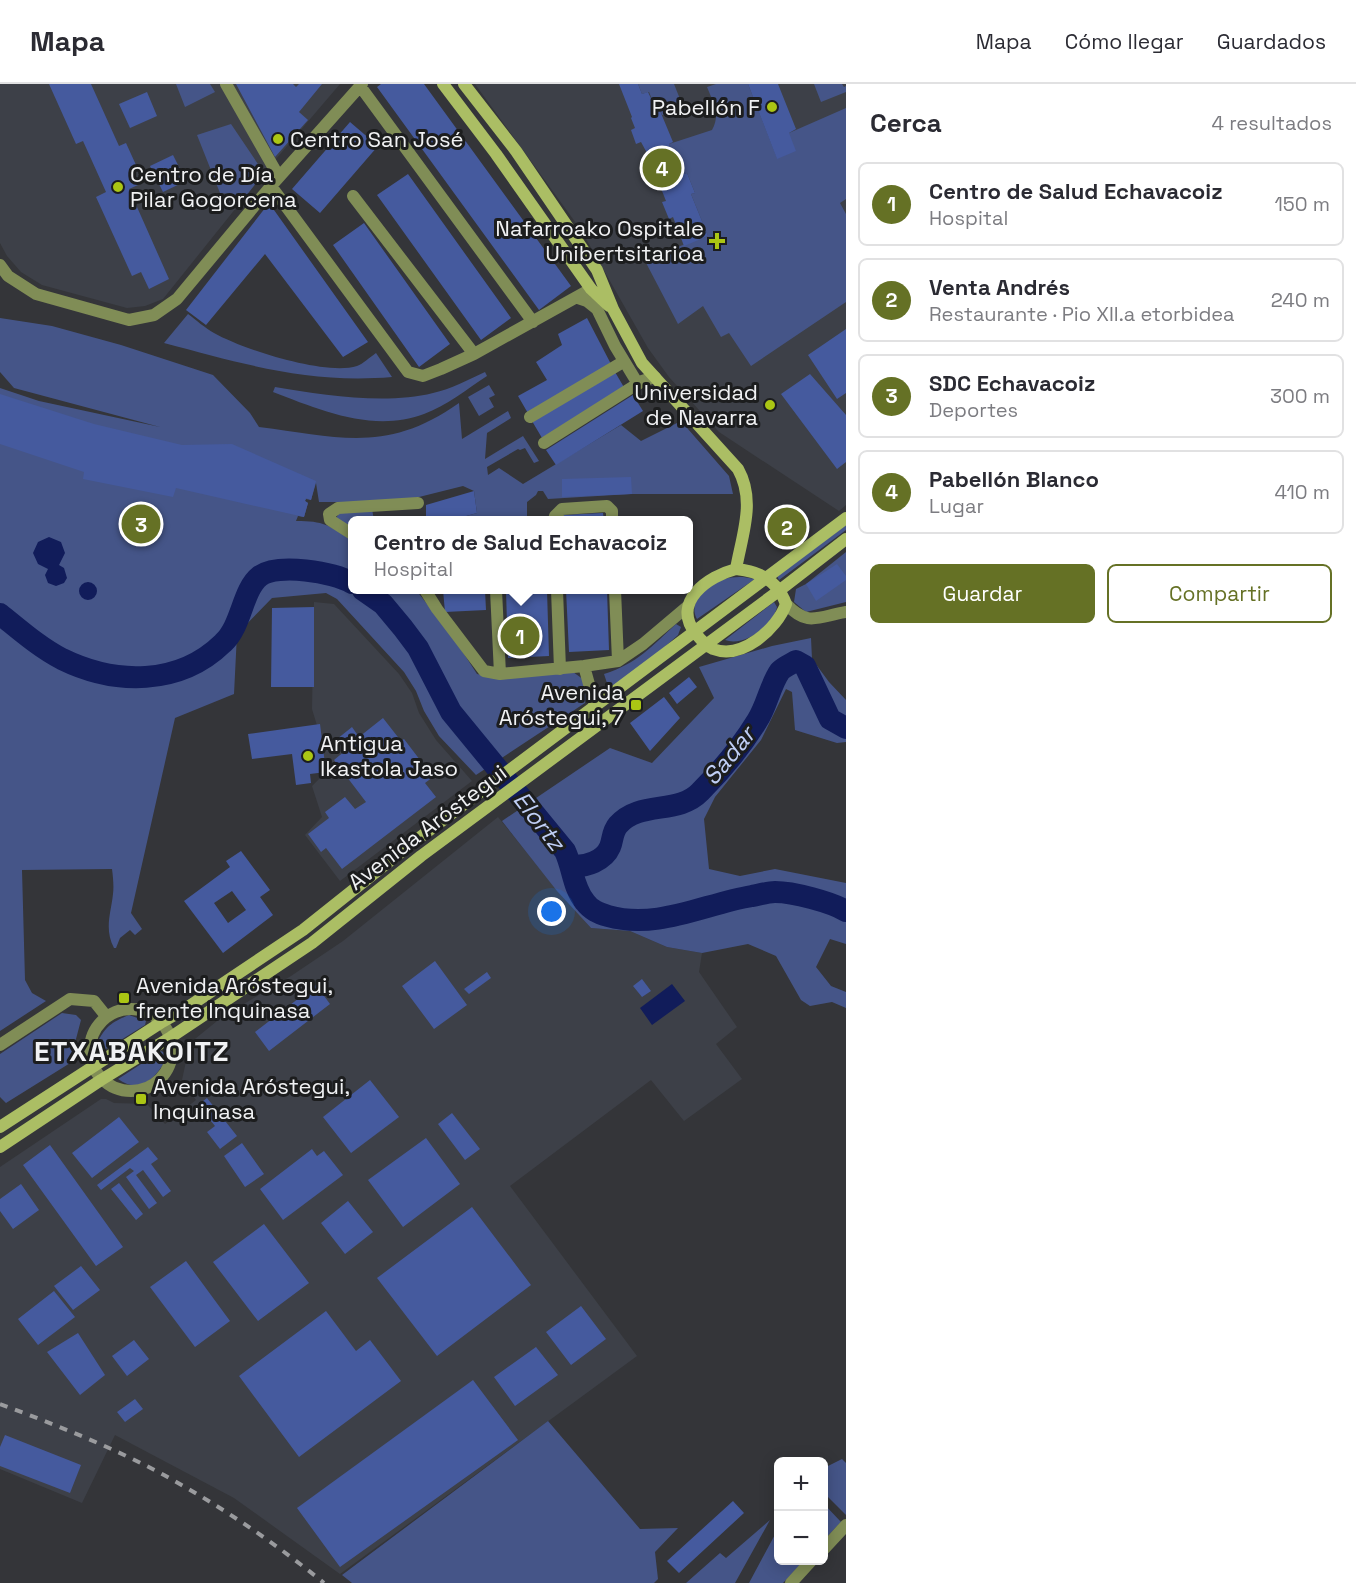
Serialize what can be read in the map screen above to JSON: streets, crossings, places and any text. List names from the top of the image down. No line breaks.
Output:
{"streets":{"main road":["Avenida Aróstegui"]},"districts":["ETXABAKOITZ"],"water":["Sadar","Elortz"],"places":{"other":["Pabellón F","Centro San José","Centro de Día Pilar Gogorcena","Universidad de Navarra","Antigua Ikastola Jaso"],"health":["Nafarroako Ospitale Unibertsitarioa"],"transit":["Avenida Aróstegui, 7","Avenida Aróstegui, frente Inquinasa","Avenida Aróstegui, Inquinasa"]},"page":{"header":"Mapa","nav":["Mapa","Cómo llegar","Guardados"],"heading":["Cerca","4 resultados"],"pins":["4","3","2","1"],"list":[{"mark":"1","name":"Centro de Salud Echavacoiz","note":"Hospital","value":"150 m"},{"mark":"2","name":"Venta Andrés","note":"Restaurante · Pio XII.a etorbidea","value":"240 m"},{"mark":"3","name":"SDC Echavacoiz","note":"Deportes","value":"300 m"},{"mark":"4","name":"Pabellón Blanco","note":"Lugar","value":"410 m"}],"popup":["Centro de Salud Echavacoiz","Hospital"],"buttons":["Guardar","Compartir"],"map_buttons":["+","−"]}}
